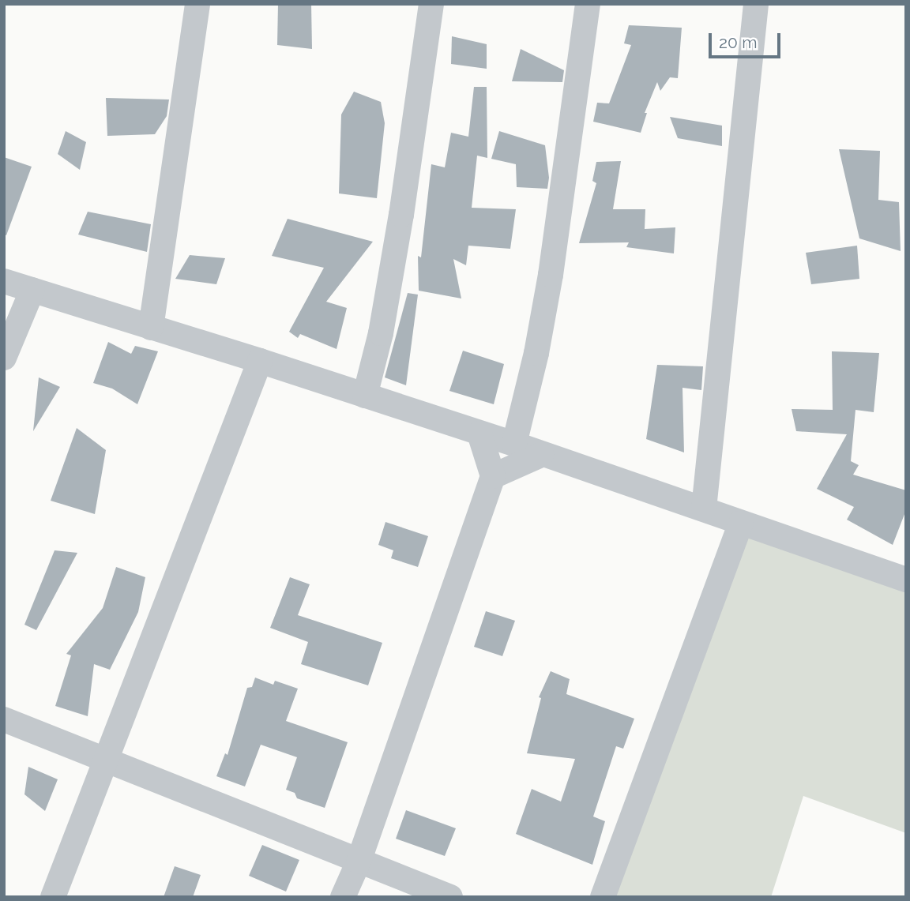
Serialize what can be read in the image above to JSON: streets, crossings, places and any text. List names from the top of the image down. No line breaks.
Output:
{"scale_bar":"20 m"}
